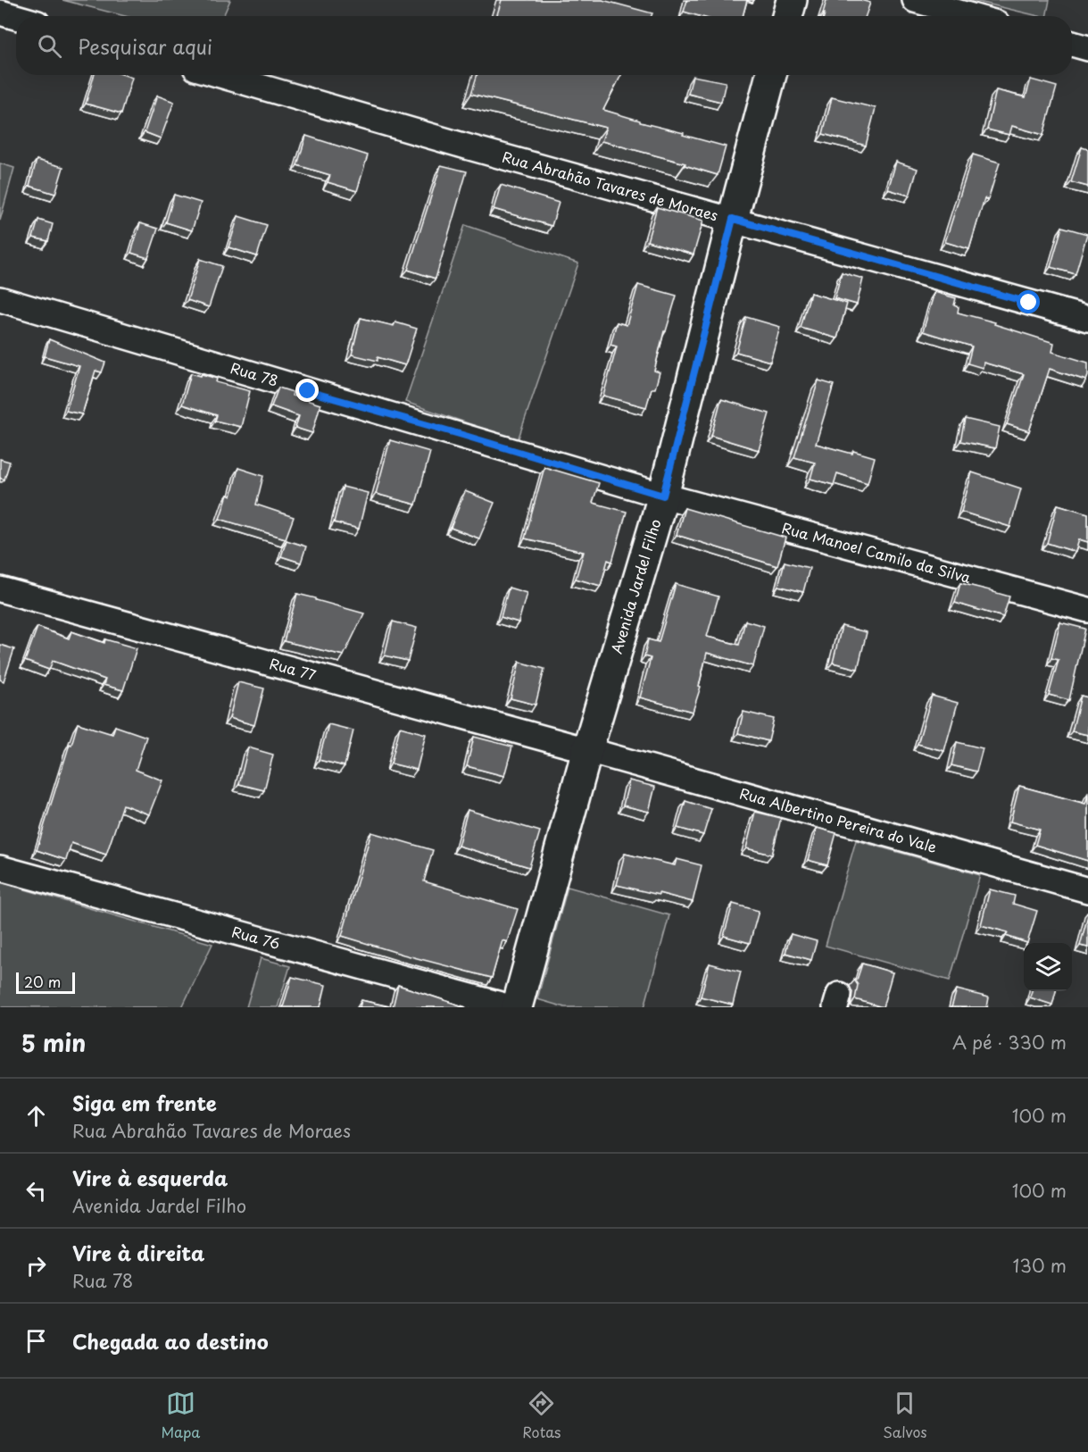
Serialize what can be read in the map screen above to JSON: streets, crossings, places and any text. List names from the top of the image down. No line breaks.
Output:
{"streets":{"main road":["Avenida Jardel Filho"],"street":["Rua Abrahão Tavares de Moraes","Rua 78","Rua Manoel Camilo da Silva","Rua 77","Rua Albertino Pereira do Vale","Rua 76"]},"crossings":[["Rua Abrahão Tavares de Moraes","Avenida Jardel Filho"],["Rua 78","Rua Manoel Camilo da Silva"],["Rua 78","Avenida Jardel Filho"],["Rua Manoel Camilo da Silva","Avenida Jardel Filho"],["Avenida Jardel Filho","Rua 77"],["Avenida Jardel Filho","Rua Albertino Pereira do Vale"],["Rua 77","Rua Albertino Pereira do Vale"]],"scale_bar":"20 m","page":{"search":"Pesquisar aqui","scale":"20 m","heading":["5 min","A pé · 330 m"],"list":[["Siga em frente","Rua Abrahão Tavares de Moraes","100 m"],["Vire à esquerda","Avenida Jardel Filho","100 m"],["Vire à direita","Rua 78","130 m"],"Chegada ao destino"],"nav":["Mapa","Rotas","Salvos"]}}
